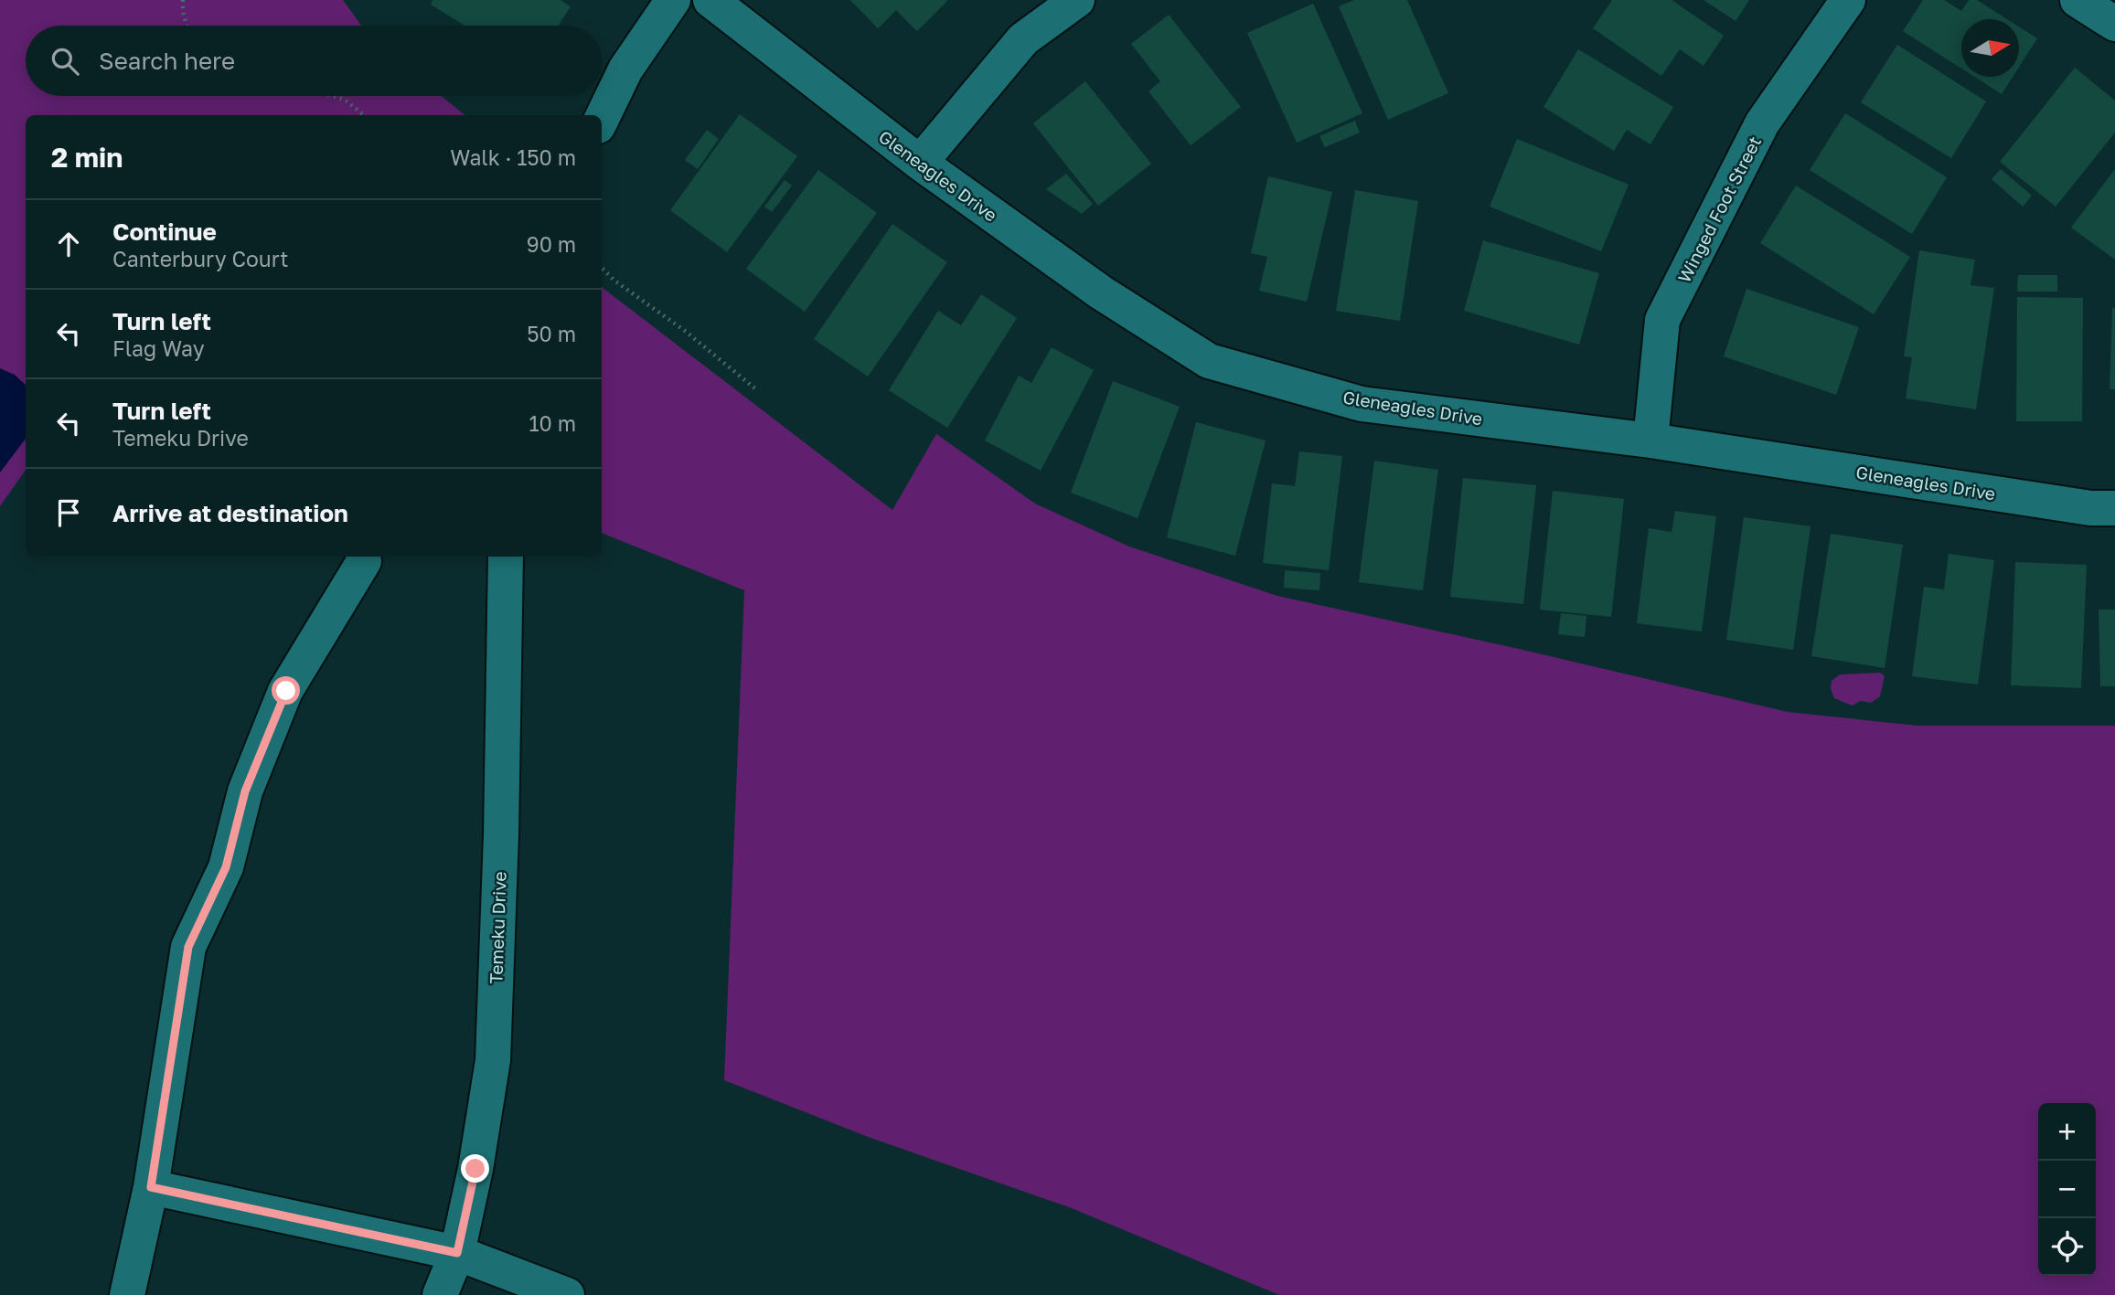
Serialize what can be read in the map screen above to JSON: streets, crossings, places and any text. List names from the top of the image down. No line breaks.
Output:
{"streets":{"street":["Gleneagles Drive","Winged Foot Street","Temeku Drive"]},"crossings":[["Gleneagles Drive","Winged Foot Street"]],"north":"right","page":{"search":"Search here","heading":["2 min","Walk · 150 m"],"list":[["Continue","Canterbury Court","90 m"],["Turn left","Flag Way","50 m"],["Turn left","Temeku Drive","10 m"],"Arrive at destination"],"map_buttons":["+","−"]}}
